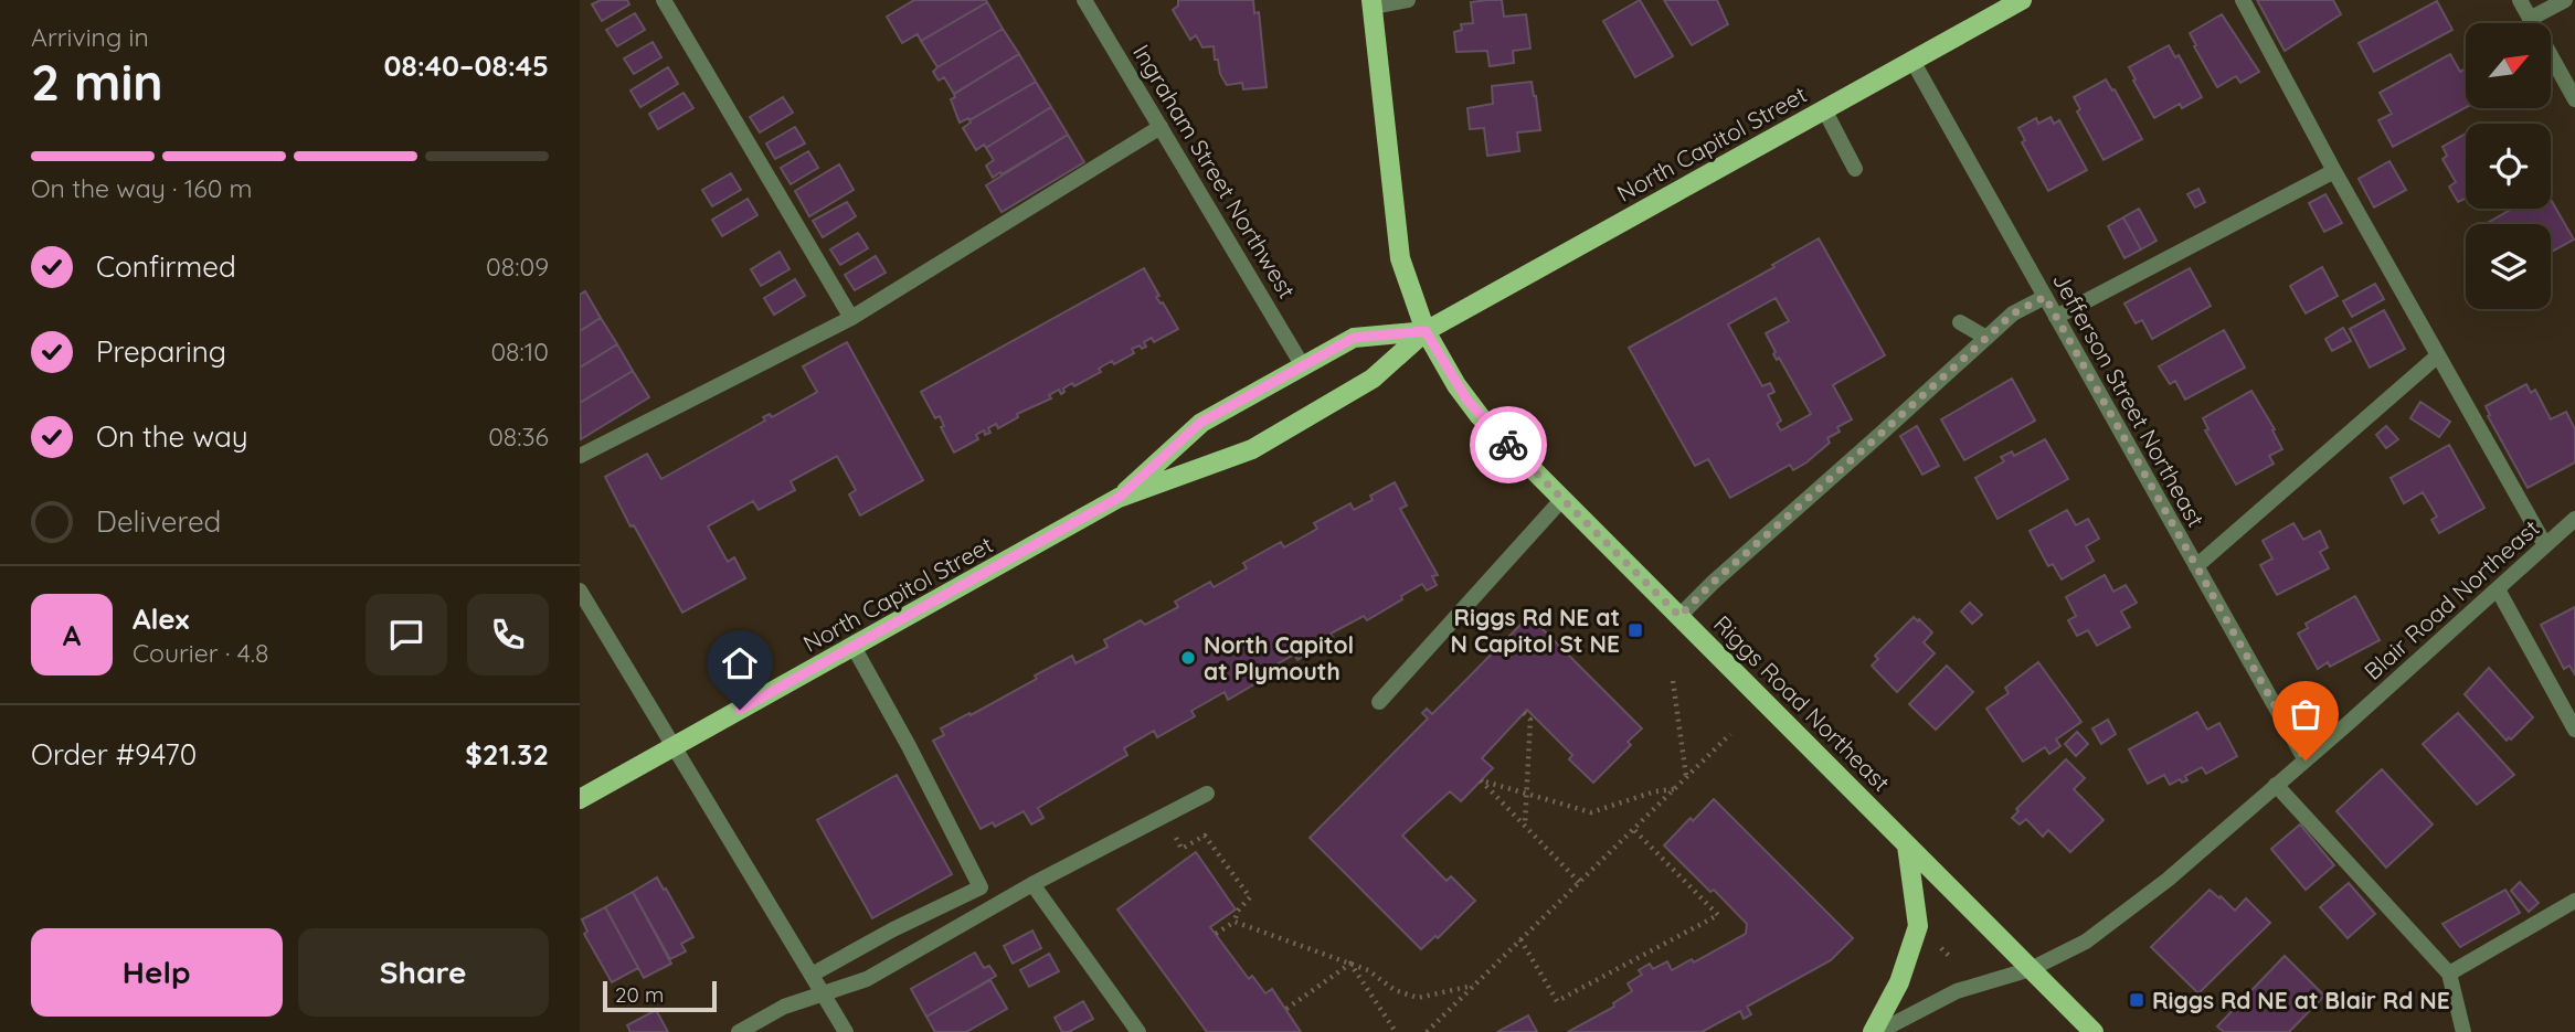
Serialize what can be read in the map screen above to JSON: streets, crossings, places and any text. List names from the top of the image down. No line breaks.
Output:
{"streets":{"main road":["North Capitol Street","Riggs Road Northeast"],"street":["Ingraham Street Northwest","Jefferson Street Northeast","Blair Road Northeast"]},"crossings":[["North Capitol Street","Jefferson Street Northeast"],["North Capitol Street","Riggs Road Northeast"],["Jefferson Street Northeast","Blair Road Northeast"],["Blair Road Northeast","Riggs Road Northeast"]],"places":{"transit":["Riggs Rd NE at N Capitol St NE","Riggs Rd NE at Blair Rd NE"],"other":["North Capitol at Plymouth"]},"scale_bar":"20 m","north":"top right","page":{"heading":["2 min","Arriving in","08:40–08:45"],"panel":["Alex","Courier · 4.8","Order #9470","$21.32"],"bar":"On the way · 160 m","list":[["Confirmed","08:09"],["Preparing","08:10"],["On the way","08:36"],"Delivered"],"round":"A","buttons":["Help","Share"],"scale":"20 m"}}
